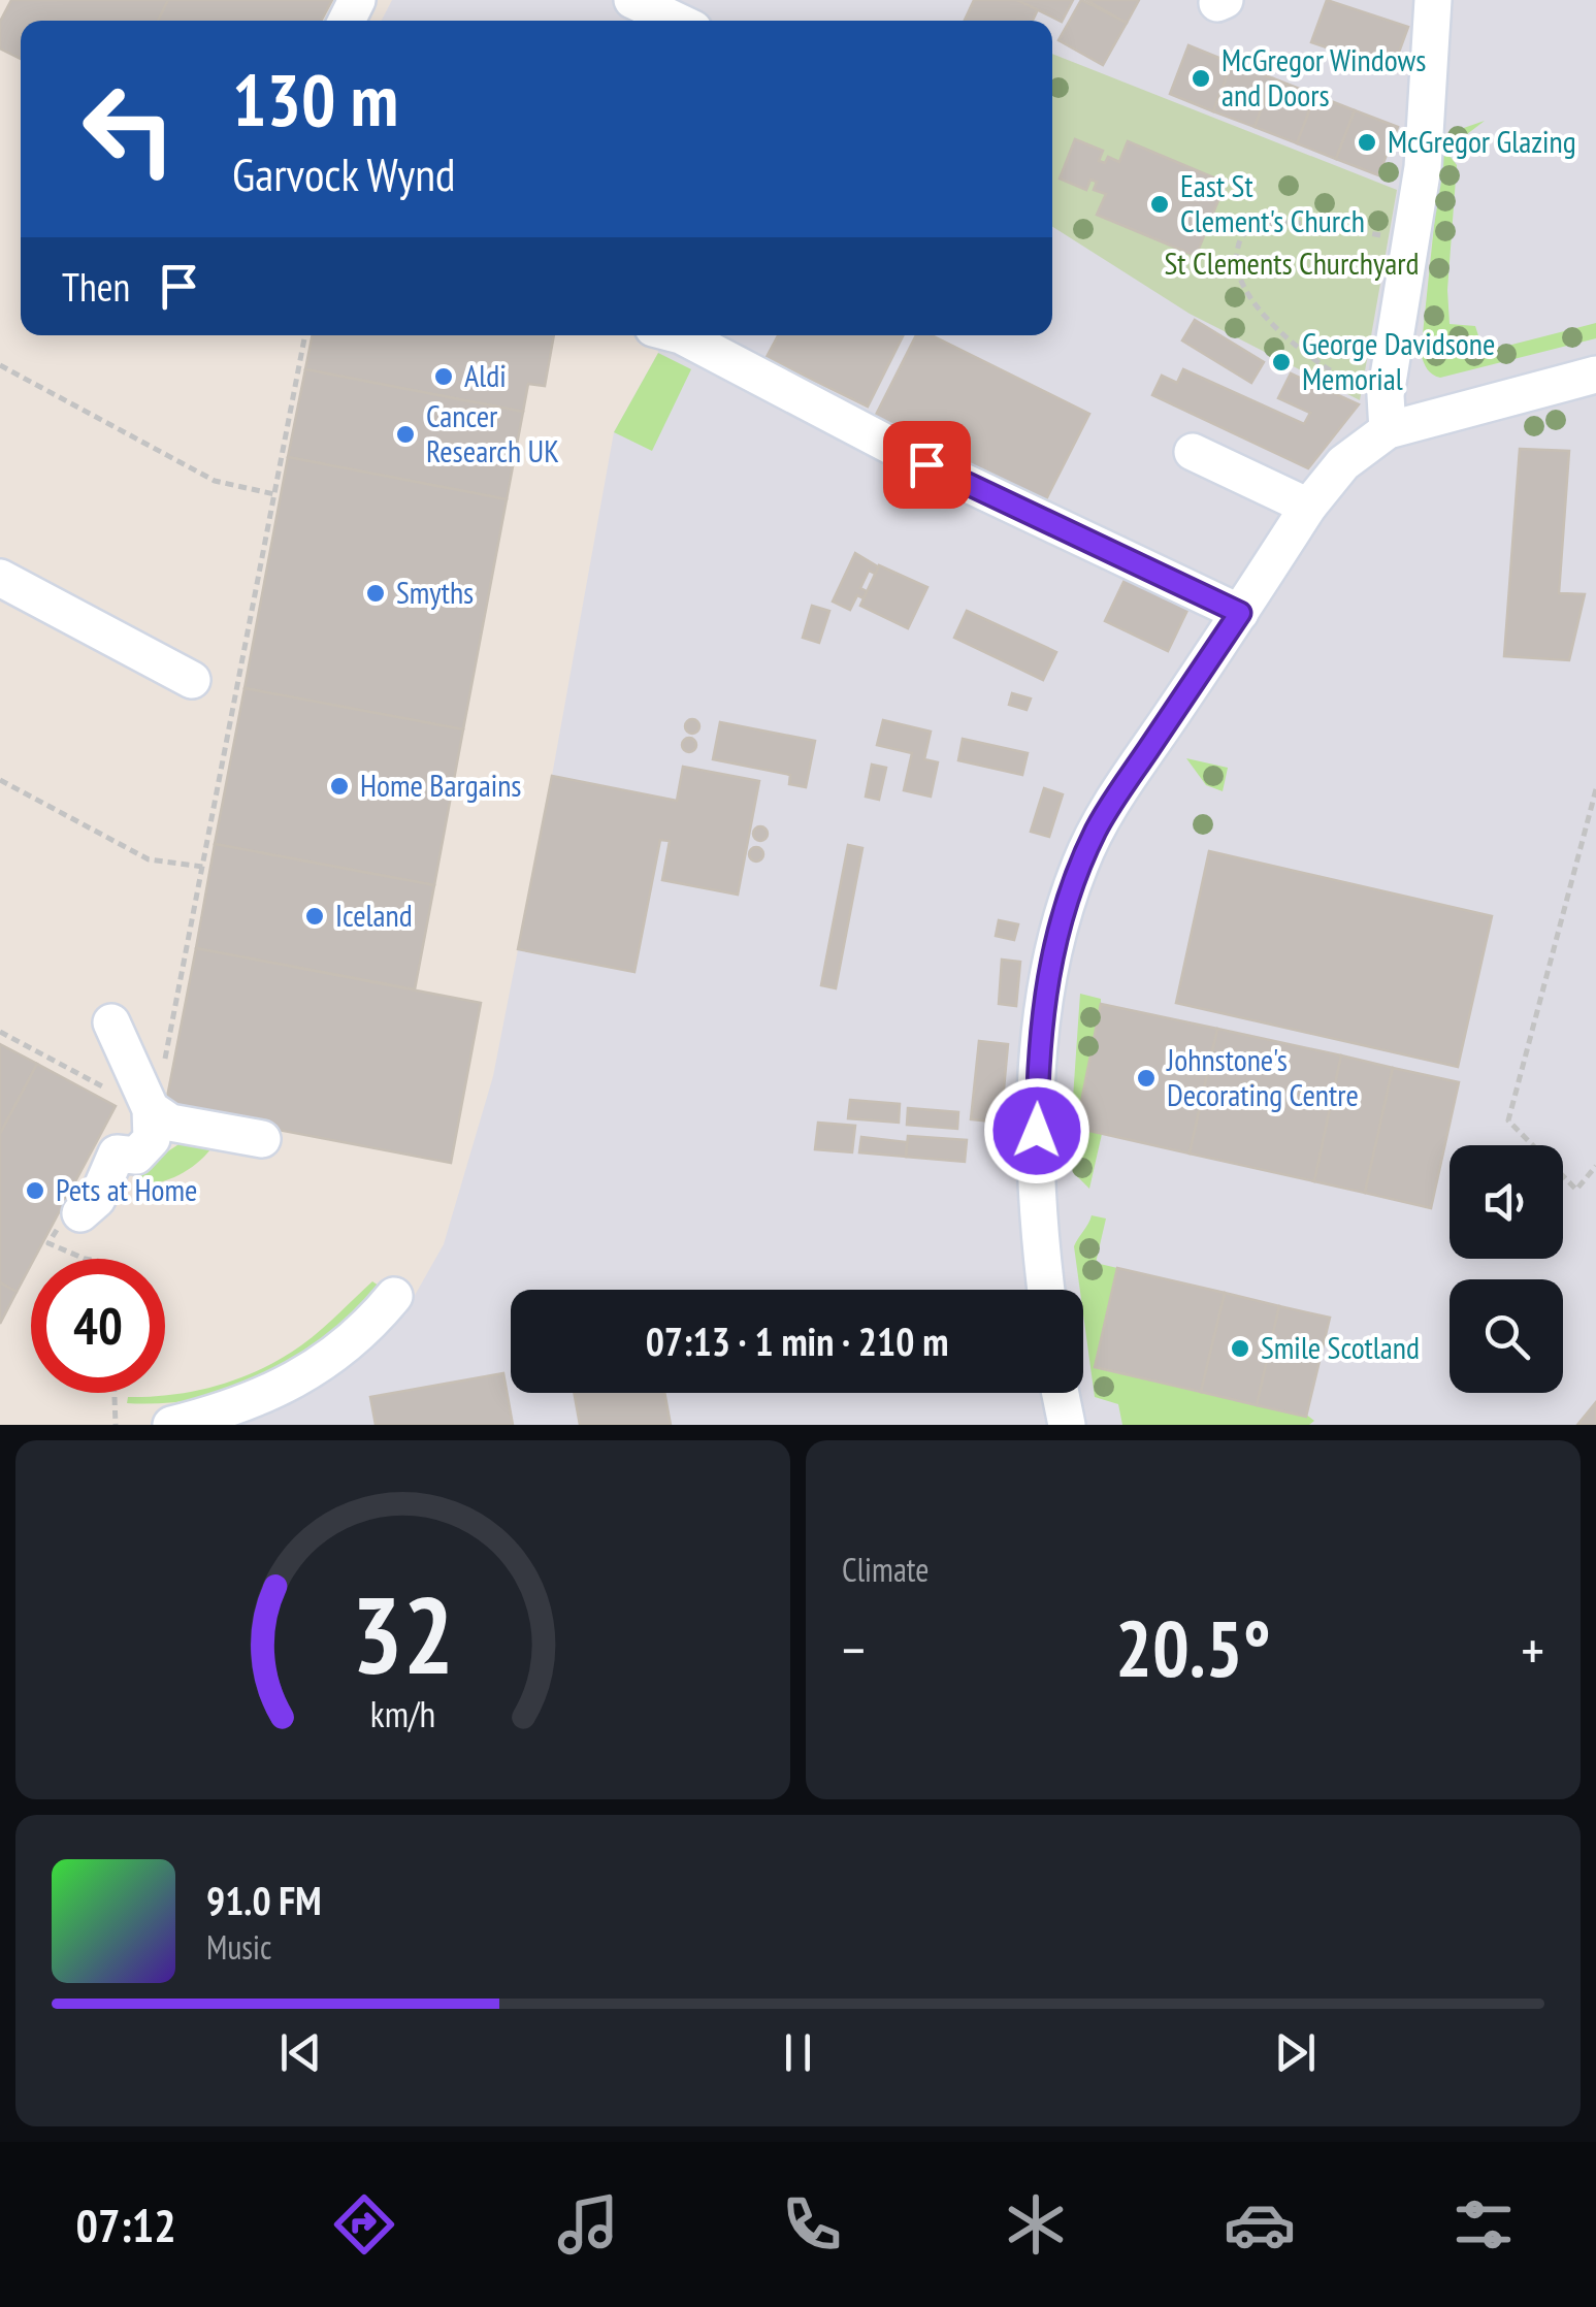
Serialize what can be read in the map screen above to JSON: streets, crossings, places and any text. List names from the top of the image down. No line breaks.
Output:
{"parks":["St Clements Churchyard"],"places":["McGregor Windows and Doors","McGregor Glazing","East St Clement's Church","George Davidsone Memorial","Aldi","Cancer Research UK","Smyths","Home Bargains","Iceland","Johnstone's Decorating Centre","Pets at Home","Smile Scotland"],"page":{"turn":["130 m","Garvock Wynd"],"then":"Then","limit":"40","trip":"07:13 · 1 min · 210 m","tile":"Climate","heat":["−","20.5°","+"],"song":["91.0 FM","Music"],"tabs":"07:12","gauge":["32","km/h"]}}
